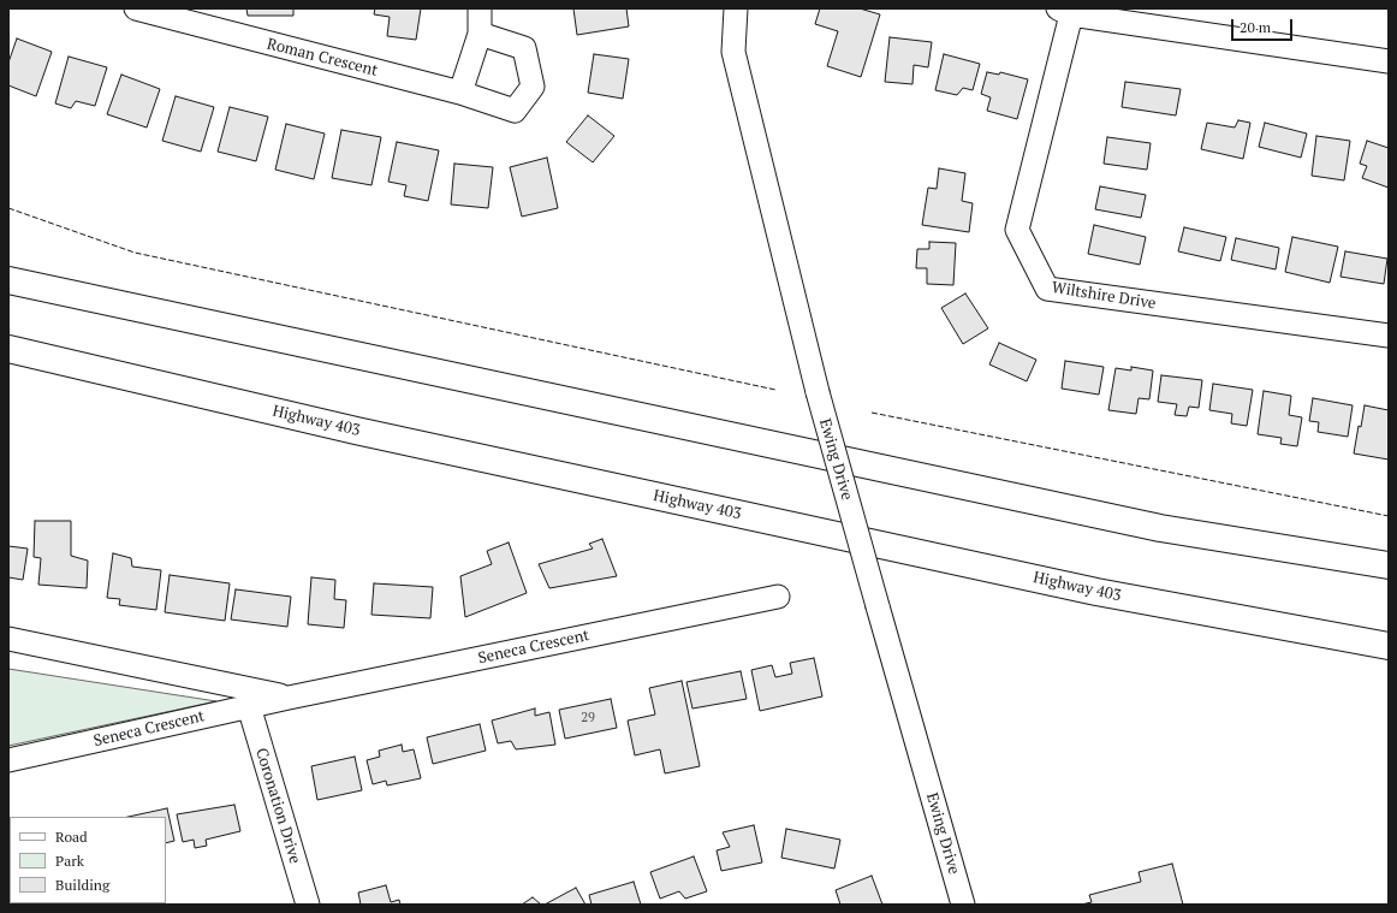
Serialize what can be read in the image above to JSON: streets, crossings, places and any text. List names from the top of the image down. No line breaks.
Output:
{"streets":{"highway":["Highway 403"],"street":["Roman Crescent","Wiltshire Drive","Ewing Drive","Seneca Crescent","Coronation Drive"]},"crossings":[["Seneca Crescent","Coronation Drive"]],"house_numbers":["29"],"legend":["Road","Park","Building"],"scale_bar":"20 m"}
